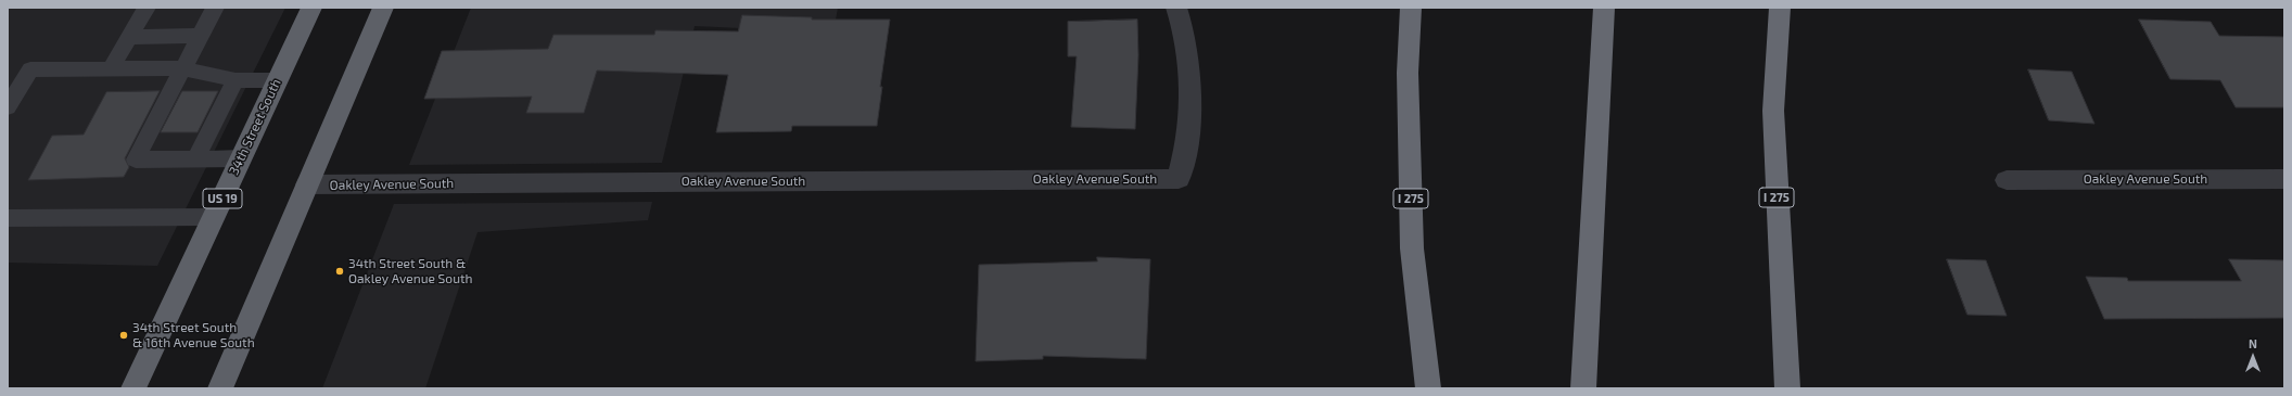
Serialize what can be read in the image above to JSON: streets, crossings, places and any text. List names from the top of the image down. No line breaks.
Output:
{"streets":{"highway":["34th Street South","I 275","US 19"],"street":["Oakley Avenue South"]},"places":["34th Street South & Oakley Avenue South","34th Street South & 16th Avenue South"],"north":"top"}
